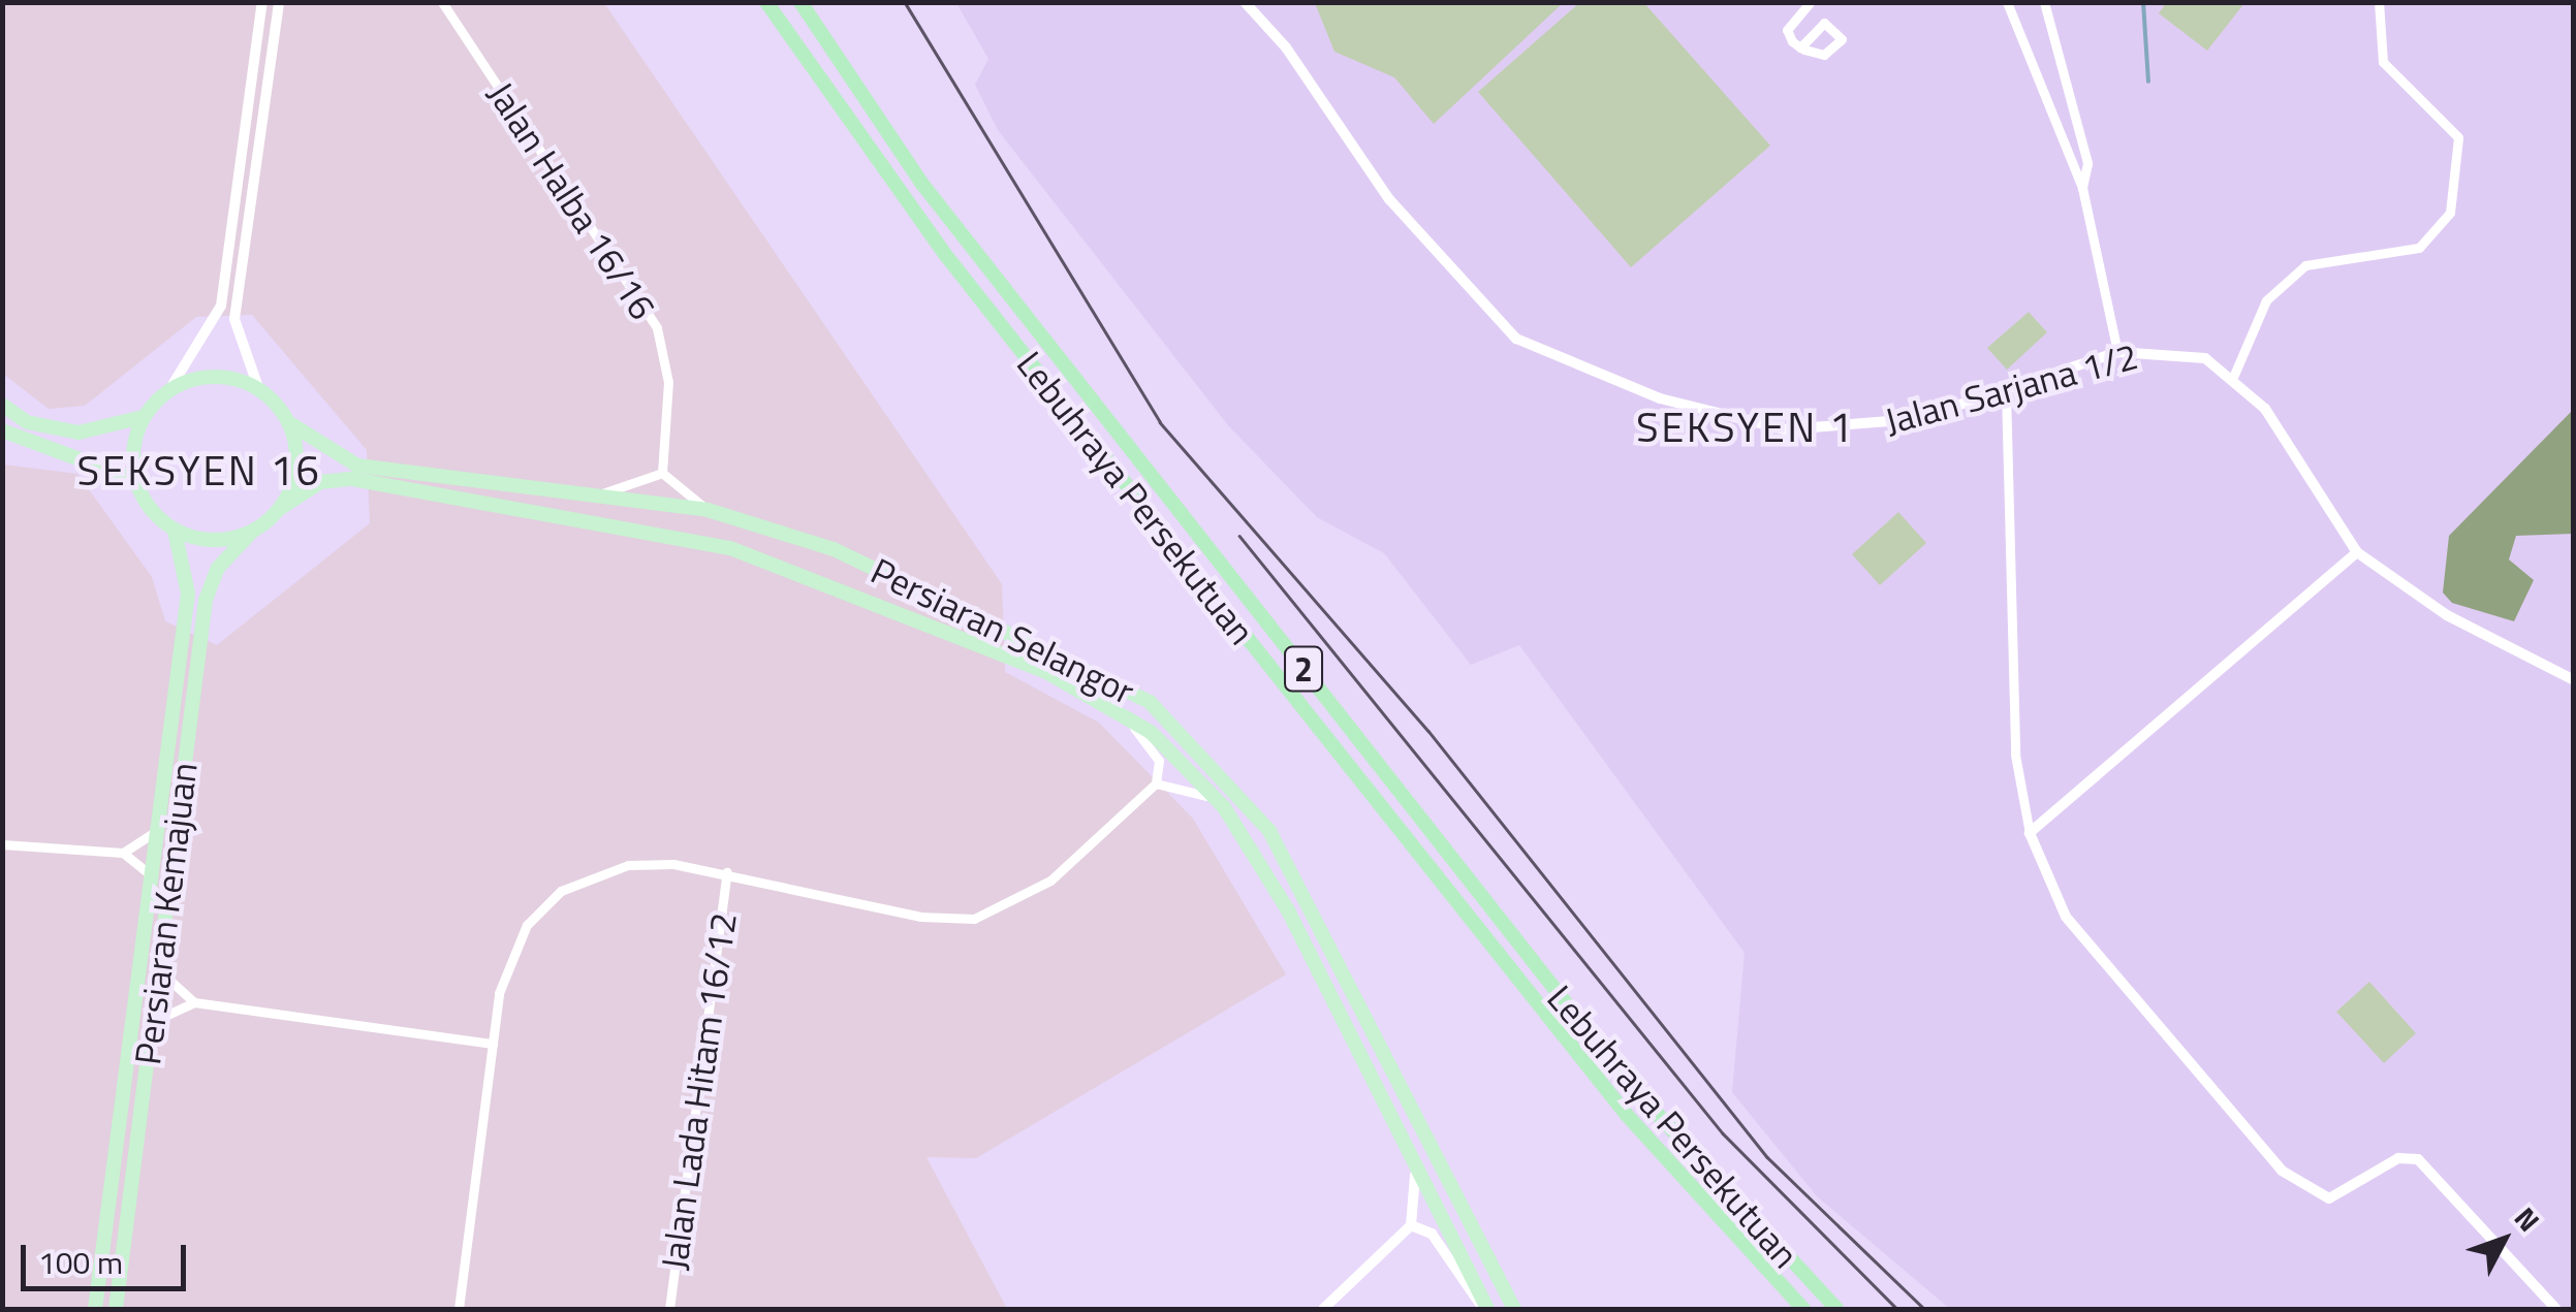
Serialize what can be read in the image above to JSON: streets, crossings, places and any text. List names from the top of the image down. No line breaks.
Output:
{"streets":{"highway":["Lebuhraya Persekutuan","2"],"main road":["Persiaran Selangor","Persiaran Kemajuan"],"street":["Jalan Halba 16/16","Jalan Sarjana 1/2","Jalan Lada Hitam 16/12"]},"crossings":[["Persiaran Selangor","Persiaran Kemajuan"]],"districts":["SEKSYEN 1","SEKSYEN 16"],"scale_bar":"100 m","north":"top right"}
